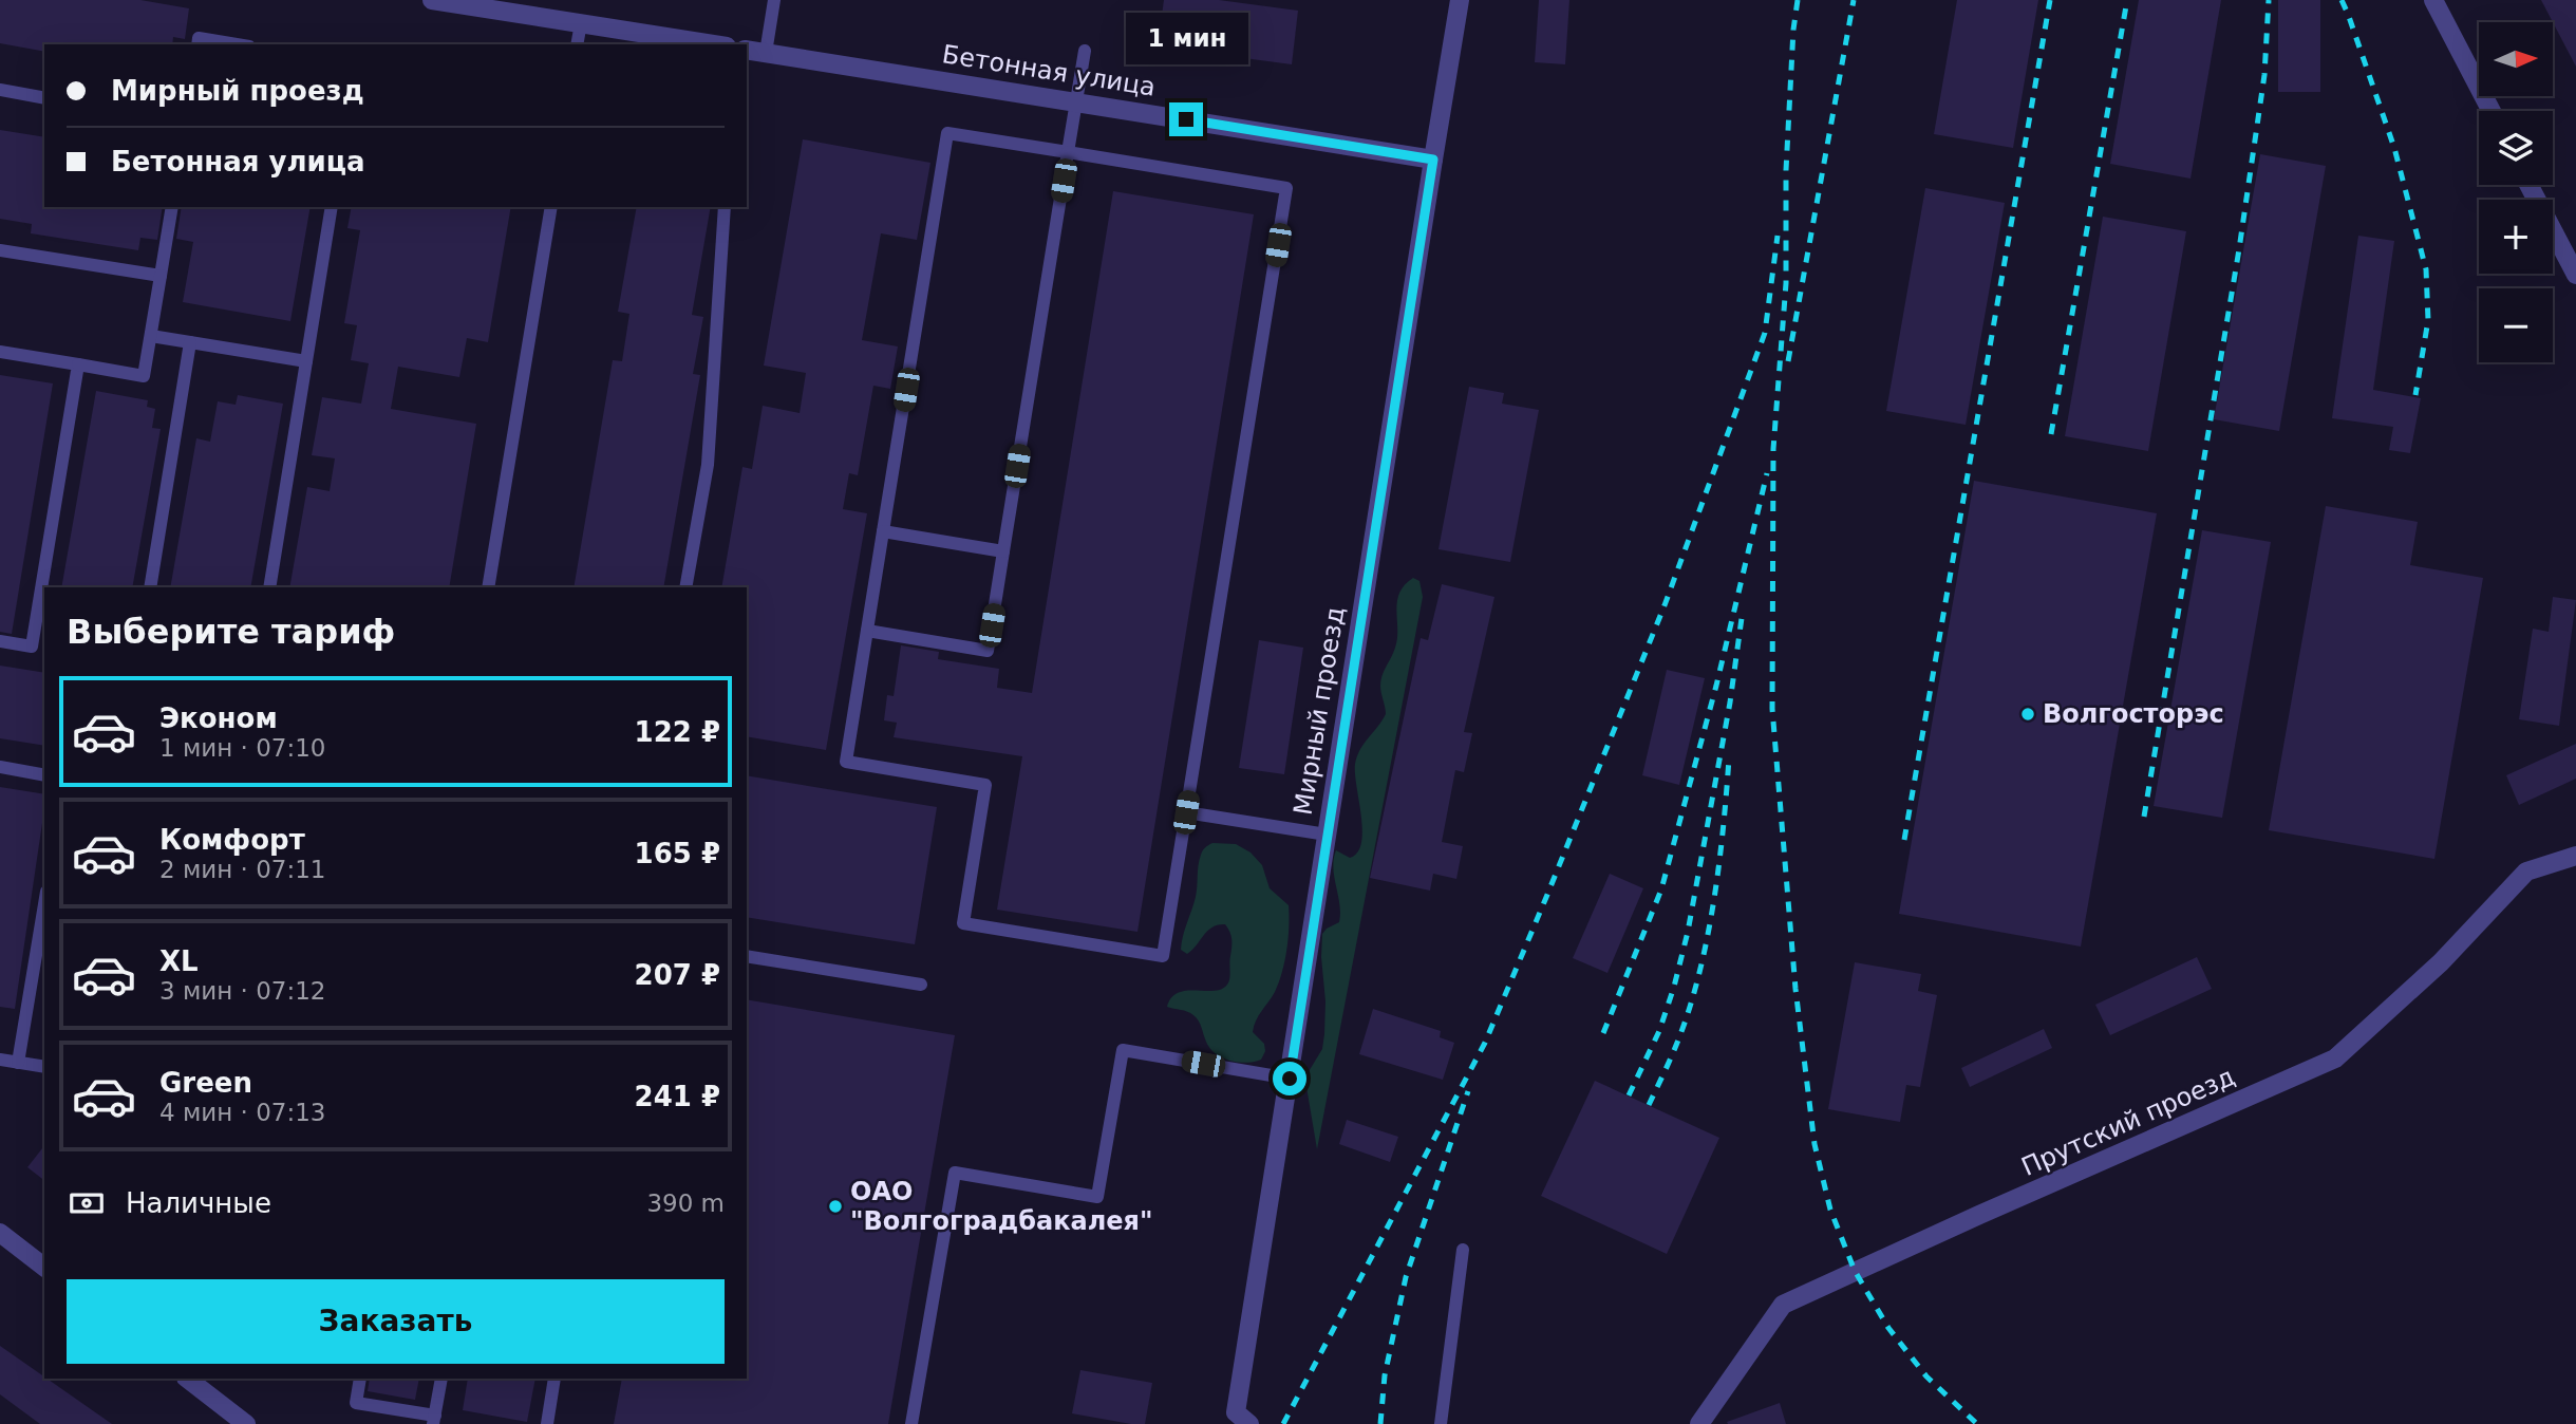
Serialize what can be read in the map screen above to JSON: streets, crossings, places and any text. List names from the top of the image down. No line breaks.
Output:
{"streets":{"street":["Бетонная улица","Мирный проезд","Прутский проезд"]},"crossings":[["Бетонная улица","Мирный проезд"]],"places":["Волгосторэс","ОАО \"Волгоградбакалея\""],"north":"right","page":{"bubble":"1 мин","map_buttons":["+","−"],"banner":["Мирный проезд","Бетонная улица"],"heading":"Выберите тариф","list":[{"name":"Эконом","note":"1 мин · 07:10","value":"122 ₽"},{"name":"Комфорт","note":"2 мин · 07:11","value":"165 ₽"},{"name":"XL","note":"3 мин · 07:12","value":"207 ₽"},{"name":"Green","note":"4 мин · 07:13","value":"241 ₽"}],"pay":["Наличные","390 m"],"buttons":"Заказать"}}
